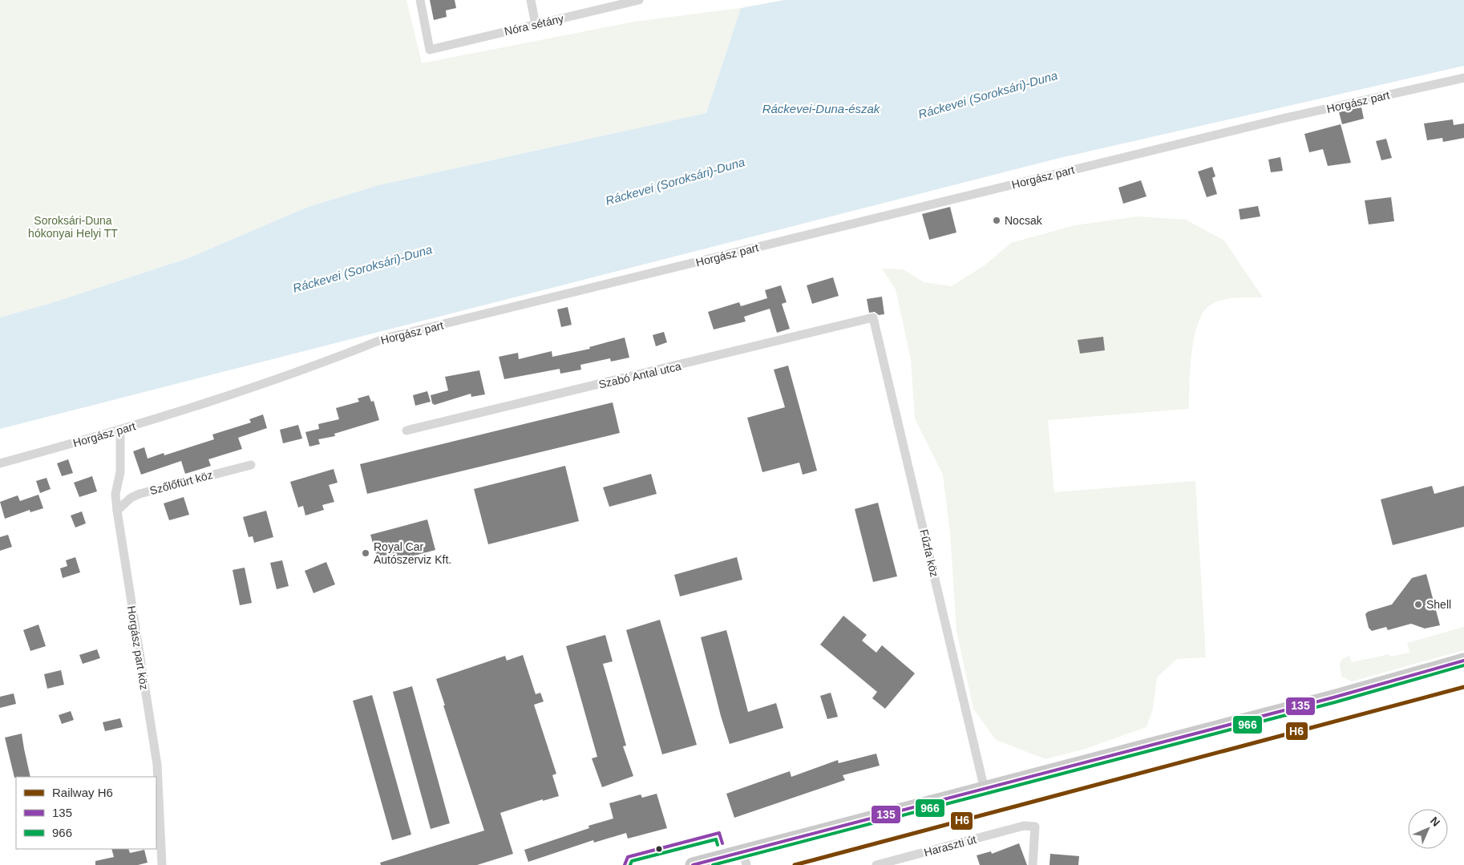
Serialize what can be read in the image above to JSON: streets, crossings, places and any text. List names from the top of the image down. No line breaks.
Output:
{"streets":{"street":["Nóra sétány","Horgász part","Szabó Antal utca","Szőlőfürt köz","Fűzfa köz","Horgász part köz","Haraszti út"]},"crossings":[["Horgász part","Horgász part köz"],["Szabó Antal utca","Fűzfa köz"],["Szőlőfürt köz","Horgász part köz"]],"water":["Ráckevei (Soroksári)-Duna","Ráckevei-Duna-észak"],"parks":["Soroksári-Duna hókonyai Helyi TT"],"places":["Nocsak","Royal Car Autószerviz Kft.","Shell"],"lines":["transit line 135","transit line 966","rail line H6"],"legend":["Railway H6","135","966"],"north":"top right"}
